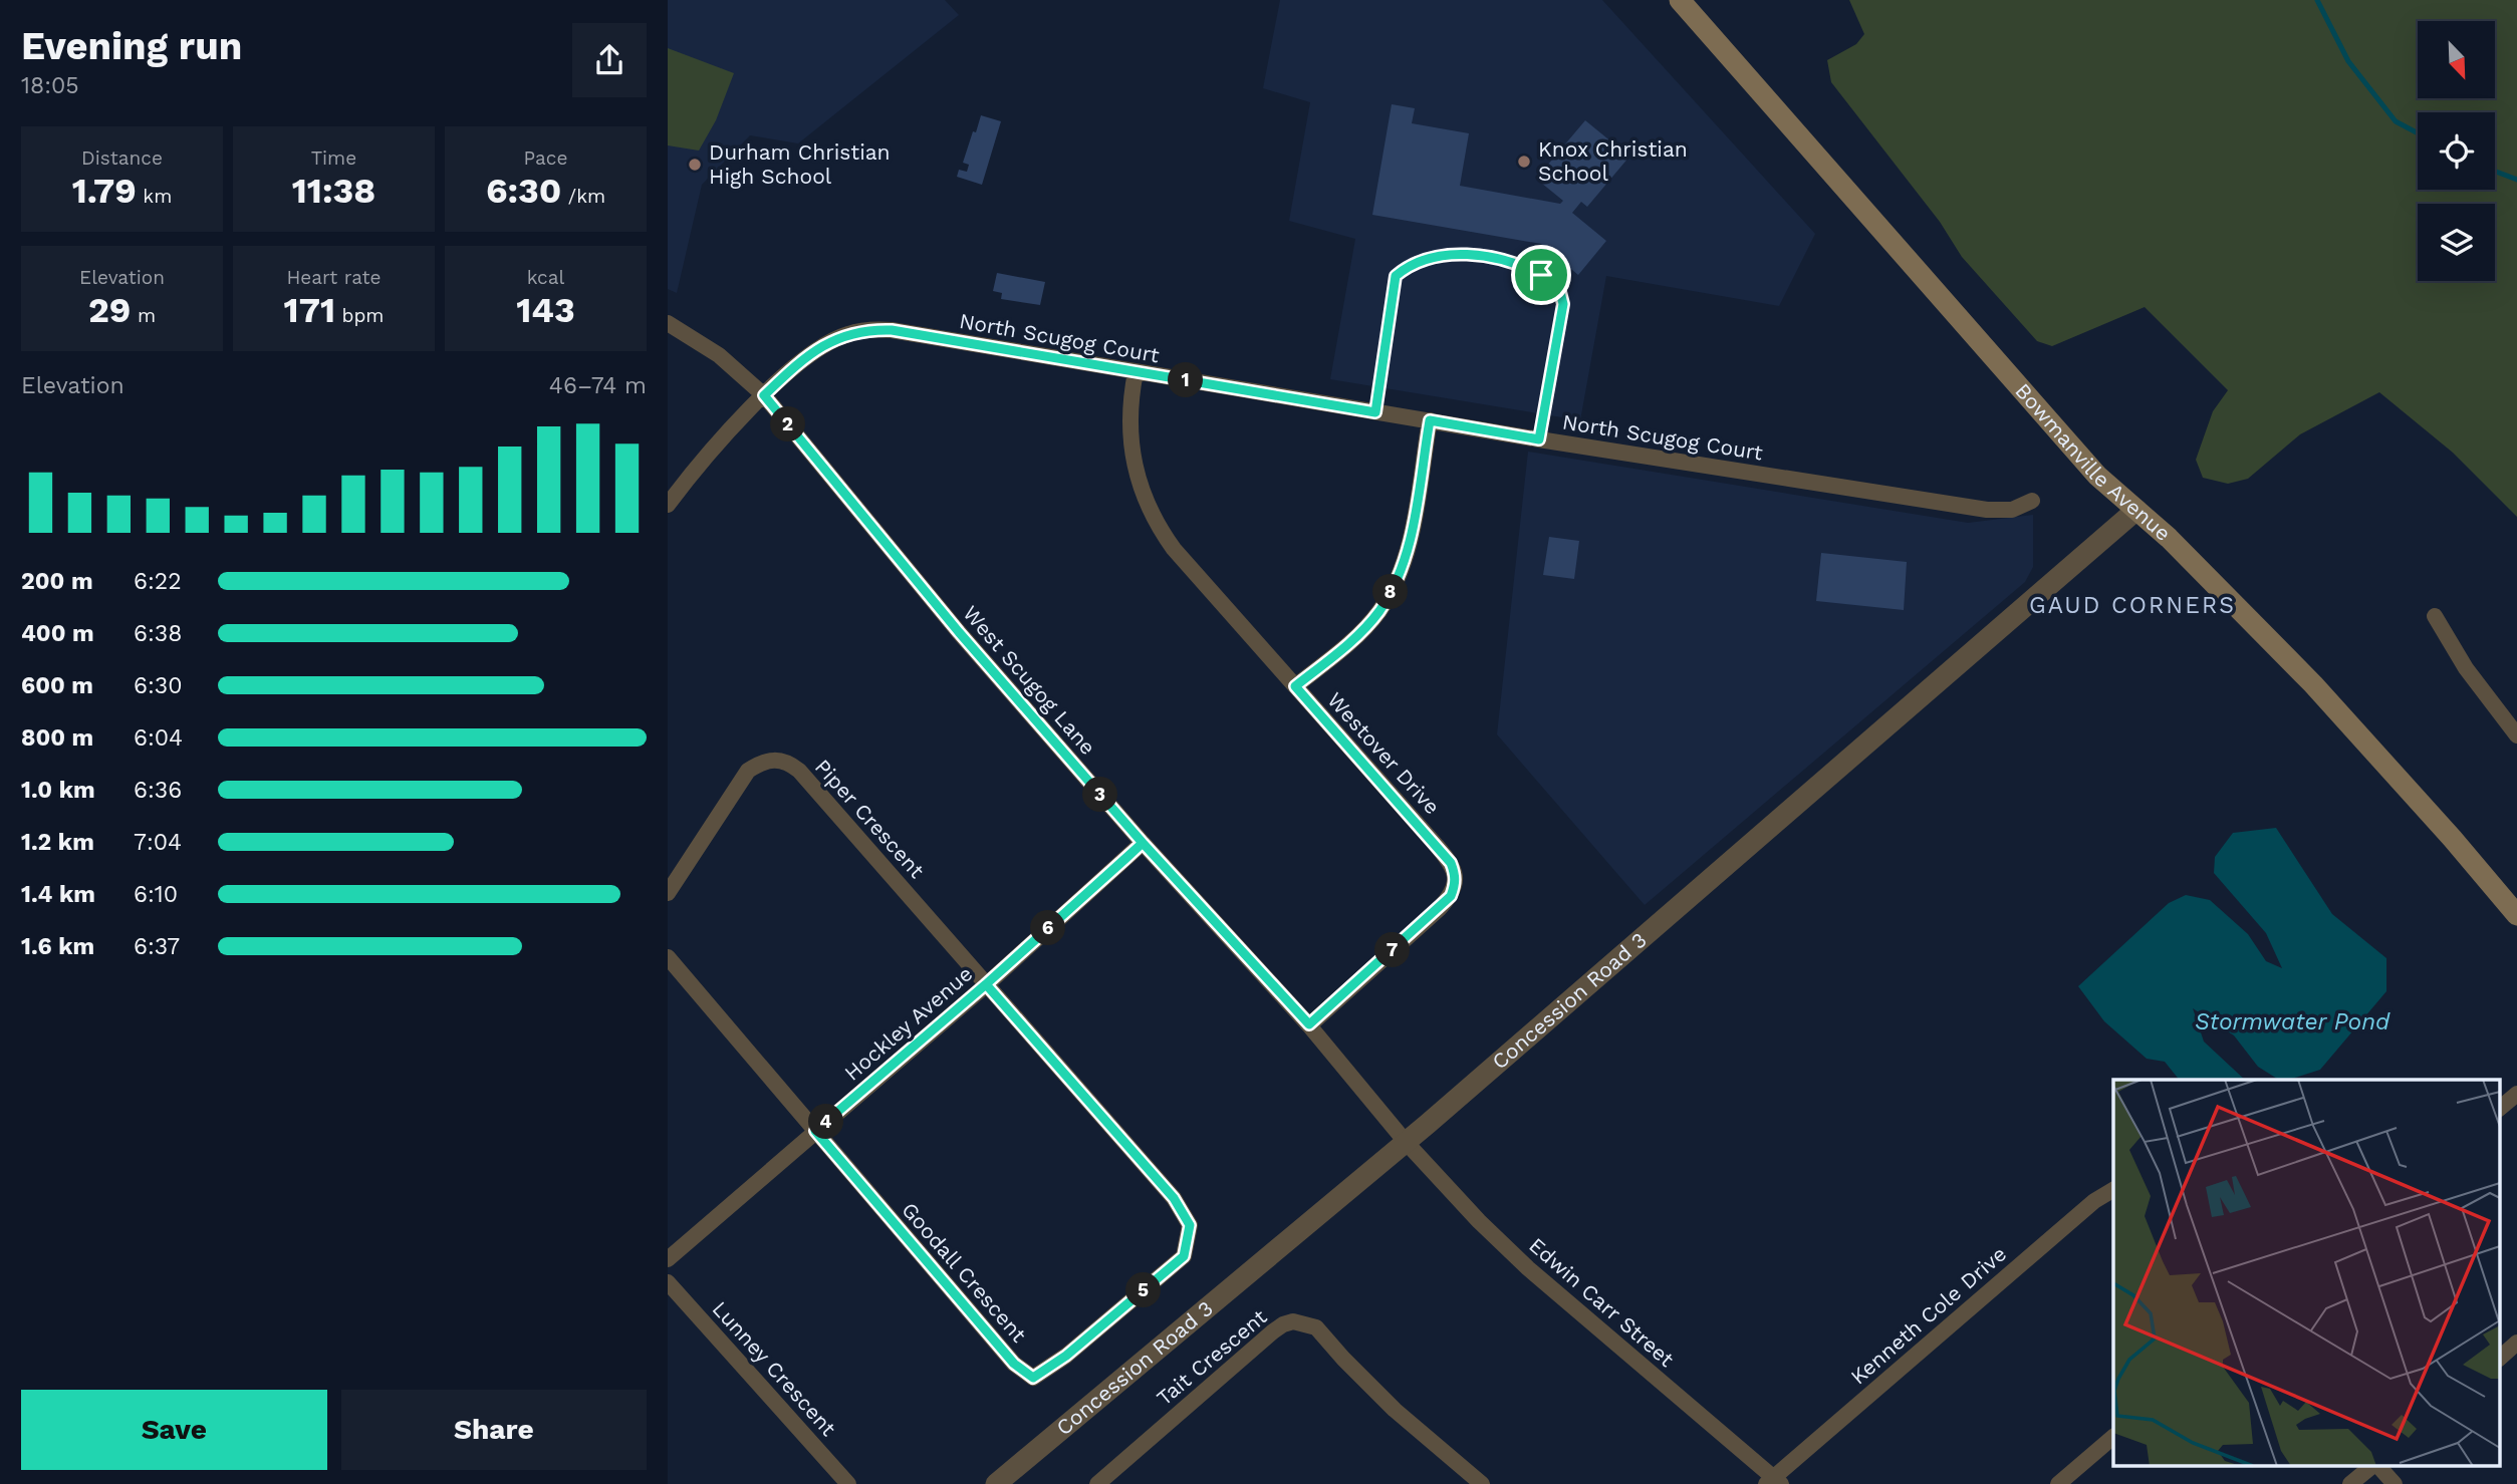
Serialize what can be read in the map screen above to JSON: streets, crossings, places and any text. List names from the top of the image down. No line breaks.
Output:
{"streets":{"main road":["Bowmanville Avenue"],"street":["North Scugog Court","West Scugog Lane","Westover Drive","Piper Crescent","Concession Road 3","Hockley Avenue","Goodall Crescent","Edwin Carr Street","Kenneth Cole Drive","Tait Crescent","Lunney Crescent"]},"crossings":[["North Scugog Court","West Scugog Lane"],["North Scugog Court","Westover Drive"],["Bowmanville Avenue","Concession Road 3"],["West Scugog Lane","Westover Drive"],["West Scugog Lane","Concession Road 3"],["West Scugog Lane","Hockley Avenue"],["West Scugog Lane","Edwin Carr Street"],["Piper Crescent","Hockley Avenue"],["Piper Crescent","Goodall Crescent"],["Concession Road 3","Edwin Carr Street"],["Hockley Avenue","Goodall Crescent"],["Edwin Carr Street","Kenneth Cole Drive"]],"districts":["GAUD CORNERS"],"water":["Stormwater Pond"],"places":["Knox Christian School","Durham Christian High School"],"north":"bottom right","page":{"heading":["Evening run","18:05"],"stats":[["Distance","1.79 km"],["Time","11:38"],["Pace","6:30 /km"],["Elevation","29 m"],["Heart rate","171 bpm"],["kcal","143"]],"chart":["Elevation","46–74 m"],"pins":["1","2","8","3","6","7","4","5"],"list":[{"name":"200 m","note":"6:22"},{"name":"400 m","note":"6:38"},{"name":"600 m","note":"6:30"},{"name":"800 m","note":"6:04"},{"name":"1.0 km","note":"6:36"},{"name":"1.2 km","note":"7:04"},{"name":"1.4 km","note":"6:10"},{"name":"1.6 km","note":"6:37"}],"buttons":["Save","Share"]}}
